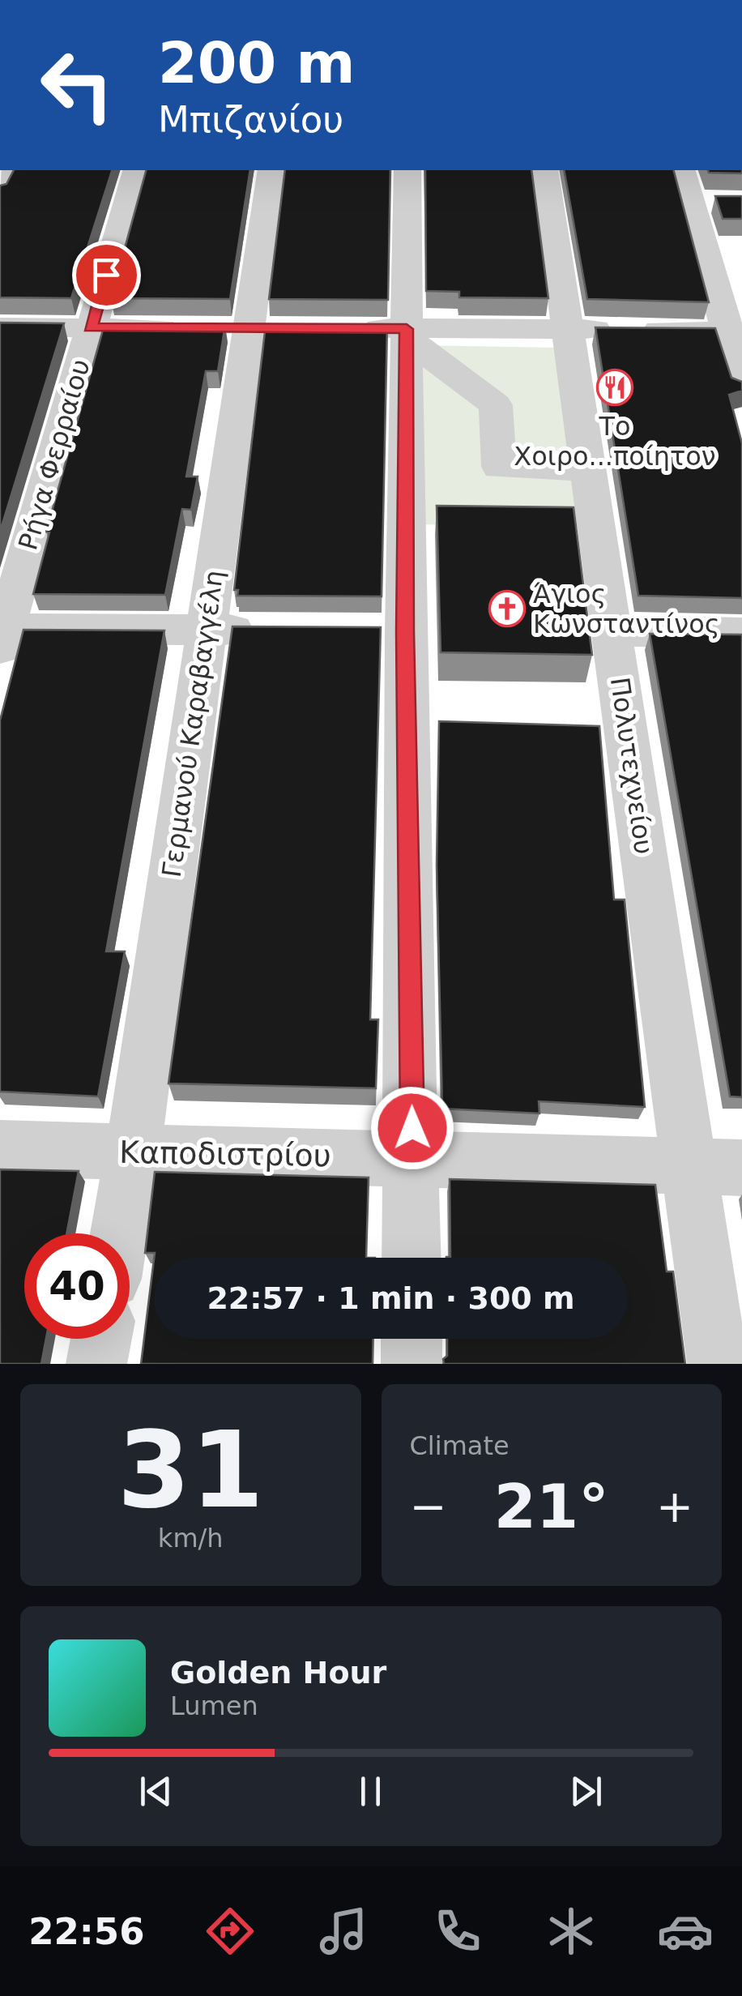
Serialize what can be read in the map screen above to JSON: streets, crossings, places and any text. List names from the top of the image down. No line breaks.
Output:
{"streets":{"street":["Ρήγα Φερραίου","Γερμανού Καραβαγγέλη","Πολυτεχνείου","Καποδιστρίου"]},"crossings":[["Γερμανού Καραβαγγέλη","Καποδιστρίου"],["Πολυτεχνείου","Καποδιστρίου"]],"places":{"restaurant":["Το Χοιρο...ποίητον"],"church":["Άγιος Κωνσταντίνος"]},"page":{"turn":["200 m","Μπιζανίου"],"limit":"40","trip":"22:57 · 1 min · 300 m","tile":[["31","km/h"],"Climate"],"heat":["−","21°","+"],"song":["Golden Hour","Lumen"],"tabs":"22:56"}}
